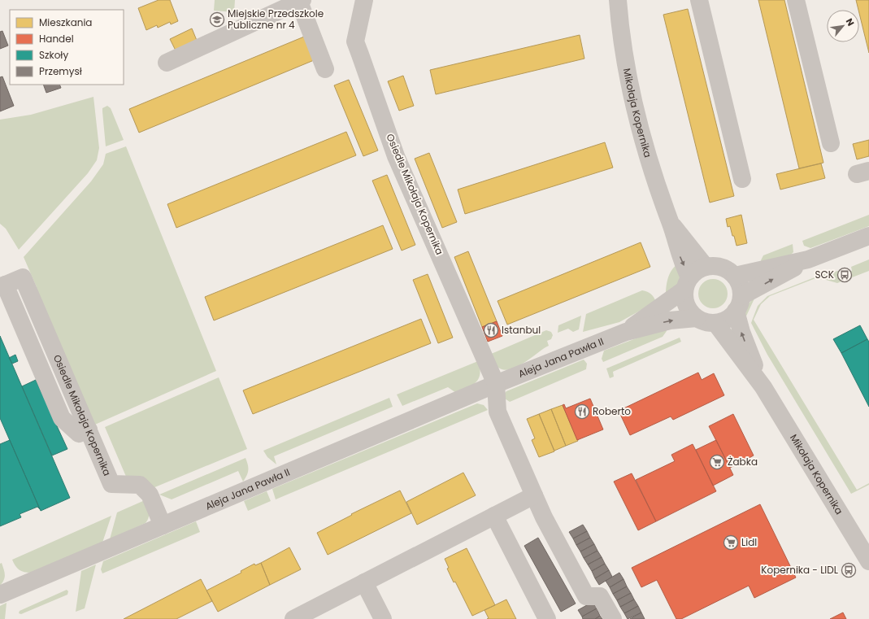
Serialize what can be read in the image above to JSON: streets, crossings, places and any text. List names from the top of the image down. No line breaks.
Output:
{"streets":{"street":["Mikołaja Kopernika","Osiedle Mikołaja Kopernika","Aleja Jana Pawła II"]},"crossings":[["Mikołaja Kopernika","Aleja Jana Pawła II"],["Osiedle Mikołaja Kopernika","Aleja Jana Pawła II"]],"places":{"school or university":["Miejskie Przedszkole Publiczne nr 4"],"bus stop":["SCK","Kopernika - LIDL"],"restaurant":["Istanbul","Roberto"],"supermarket":["Żabka","Lidl"]},"legend":["Mieszkania","Handel","Szkoły","Przemysł"],"north":"top right"}
